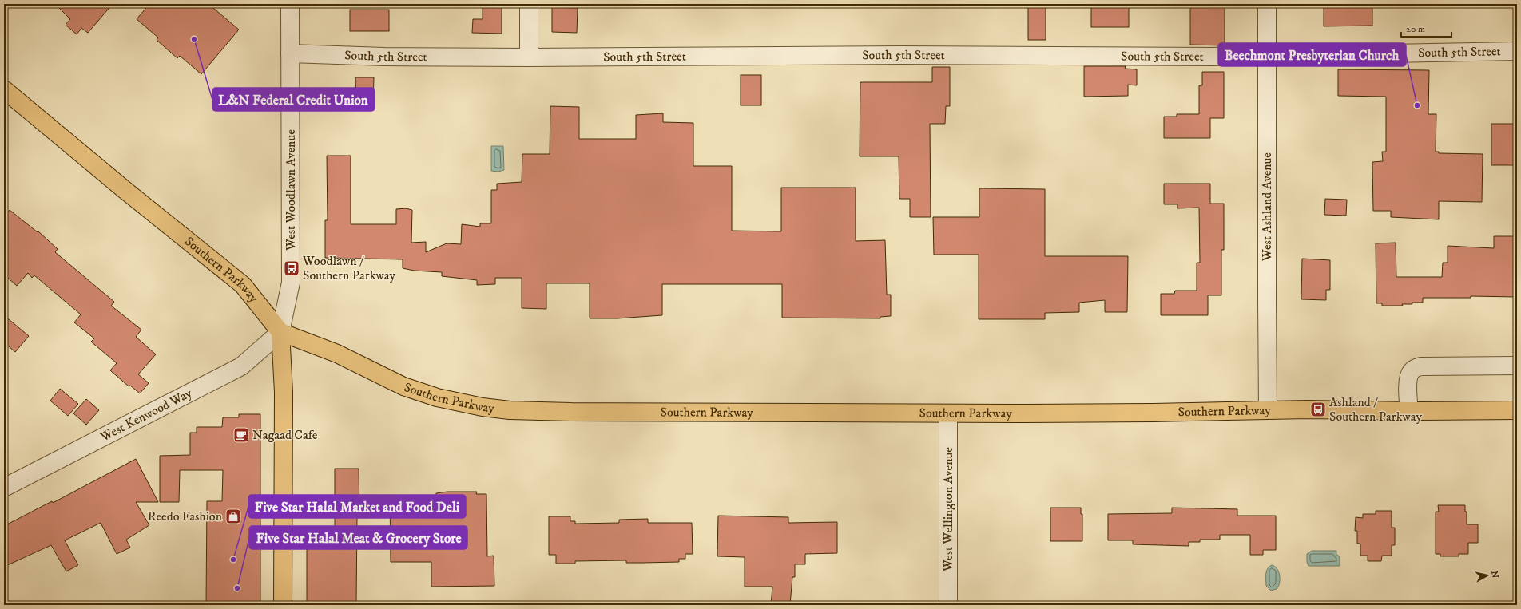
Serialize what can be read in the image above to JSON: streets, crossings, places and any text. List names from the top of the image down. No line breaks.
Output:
{"streets":{"main road":["West Woodlawn Avenue","Southern Parkway"],"street":["South 5th Street","West Ashland Avenue","West Kenwood Way","West Wellington Avenue"]},"crossings":[["South 5th Street","West Woodlawn Avenue"],["South 5th Street","West Ashland Avenue"],["West Woodlawn Avenue","Southern Parkway"],["West Woodlawn Avenue","West Kenwood Way"],["West Ashland Avenue","Southern Parkway"],["Southern Parkway","West Kenwood Way"],["Southern Parkway","West Wellington Avenue"]],"places":{"other":["L&N Federal Credit Union","Beechmont Presbyterian Church","Five Star Halal Market and Food Deli","Five Star Halal Meat & Grocery Store"],"bus stop":["Woodlawn / Southern Parkway","Ashland / Southern Parkway"],"cafe":["Nagaad Cafe"],"shop":["Reedo Fashion"]},"scale_bar":"20 m","north":"right"}
